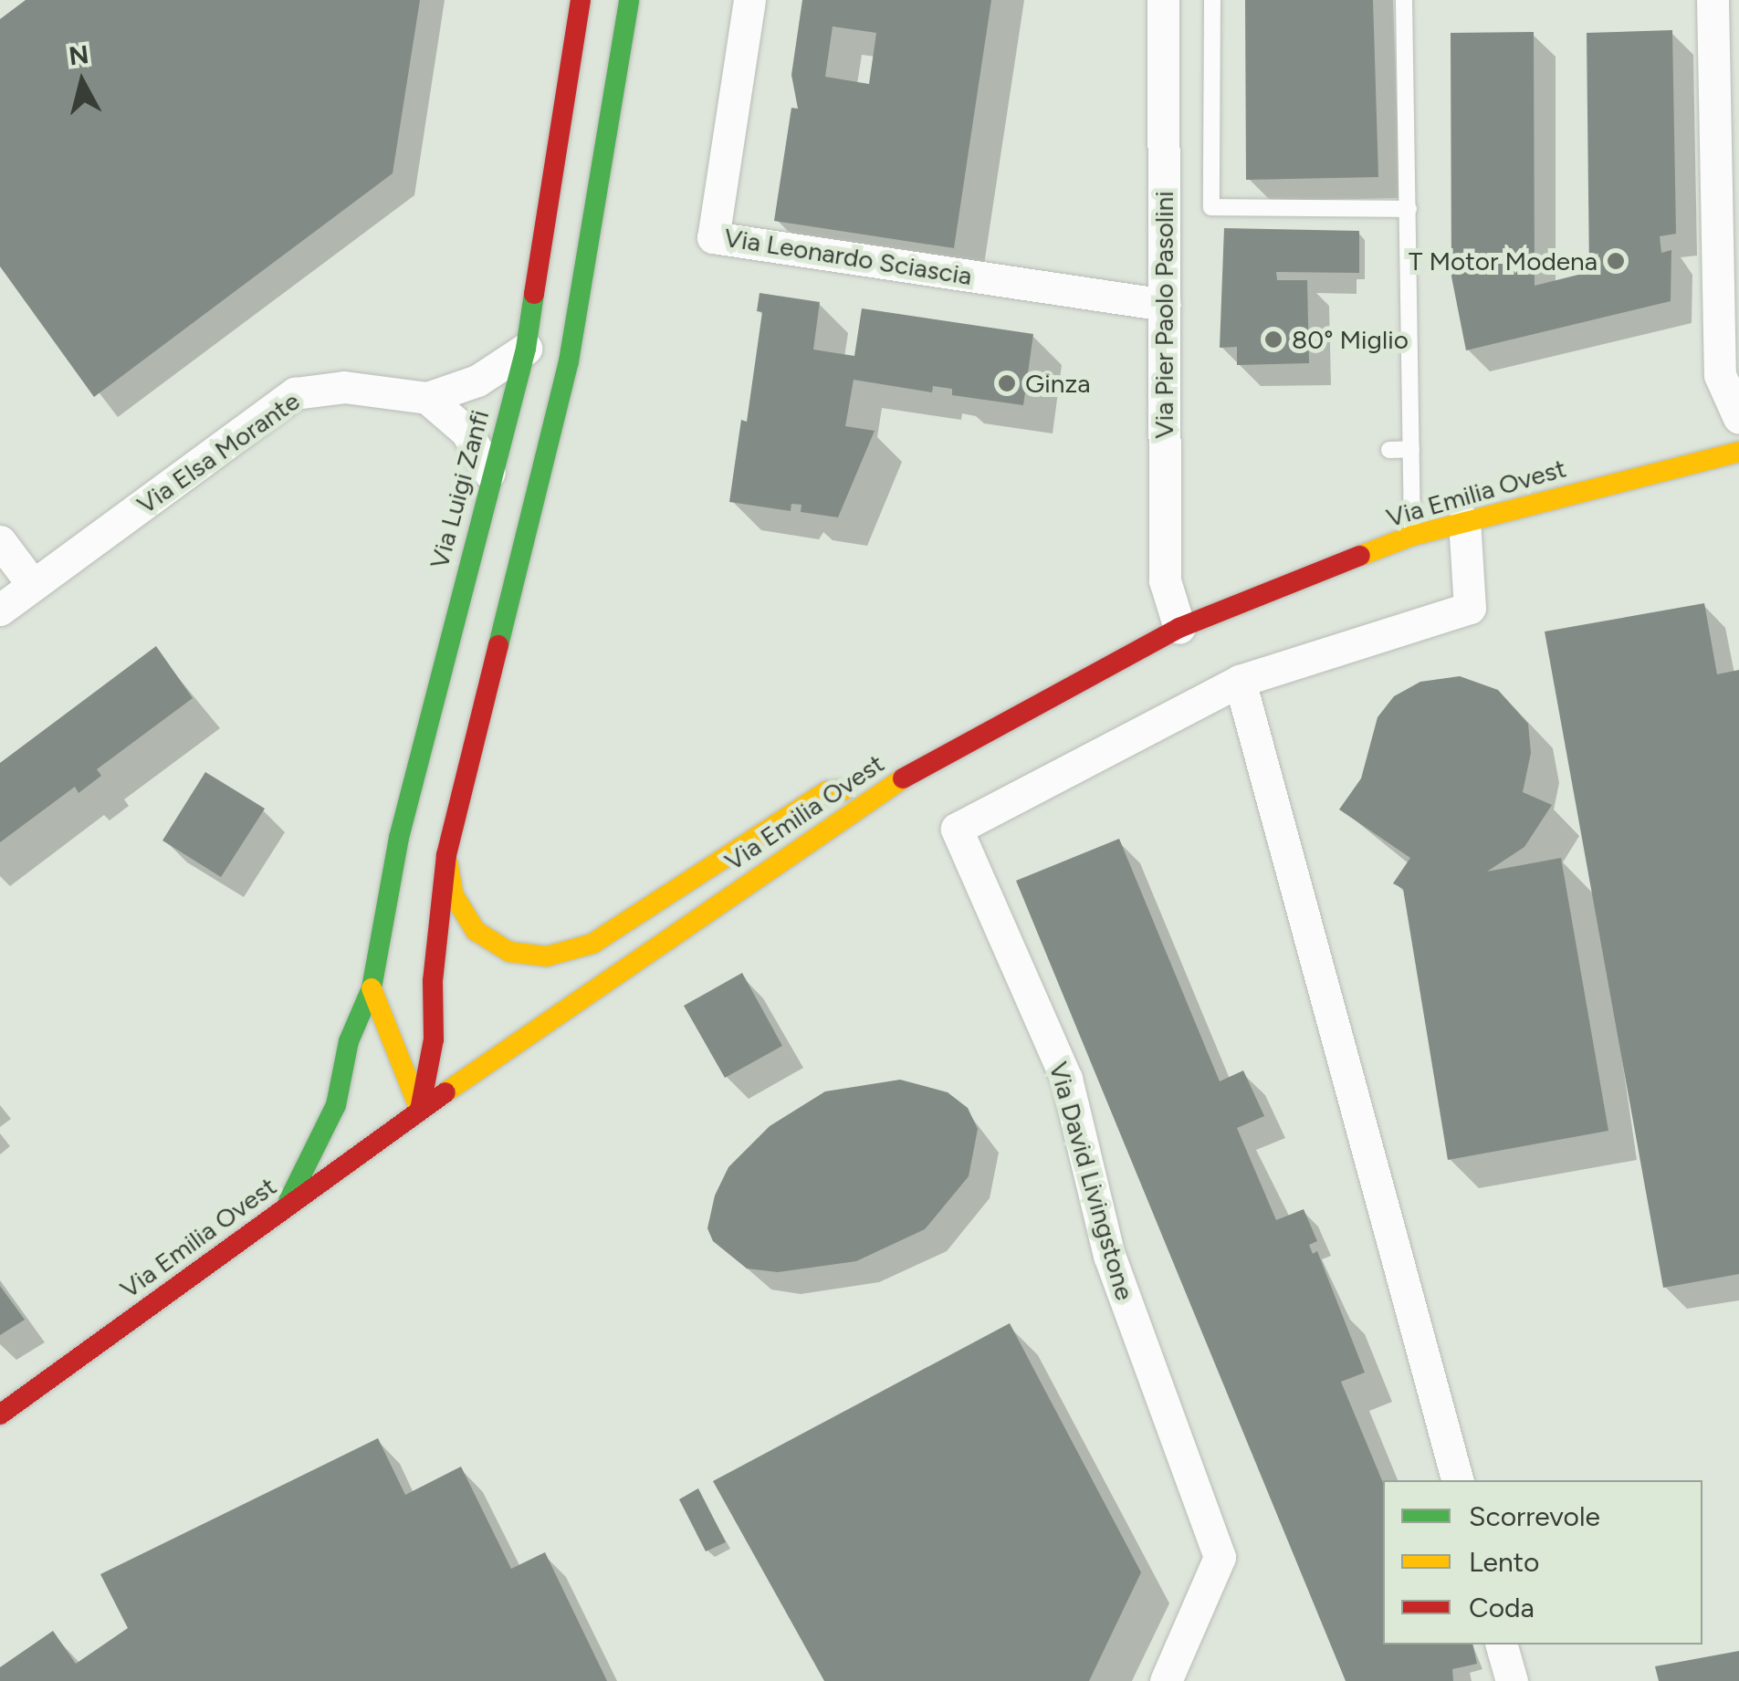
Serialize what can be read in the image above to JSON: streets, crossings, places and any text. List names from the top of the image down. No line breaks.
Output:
{"streets":{"street":["Via Leonardo Sciascia","Via Pier Paolo Pasolini","Via Elsa Morante","Via Luigi Zanfi","Via Emilia Ovest","Via David Livingstone"]},"crossings":[["Via Leonardo Sciascia","Via Pier Paolo Pasolini"],["Via Pier Paolo Pasolini","Via Emilia Ovest"],["Via Luigi Zanfi","Via Emilia Ovest"],["Via Emilia Ovest","Via David Livingstone"]],"places":["T Motor Modena","80° Miglio","Ginza"],"legend":["Scorrevole","Lento","Coda"],"north":"top"}
